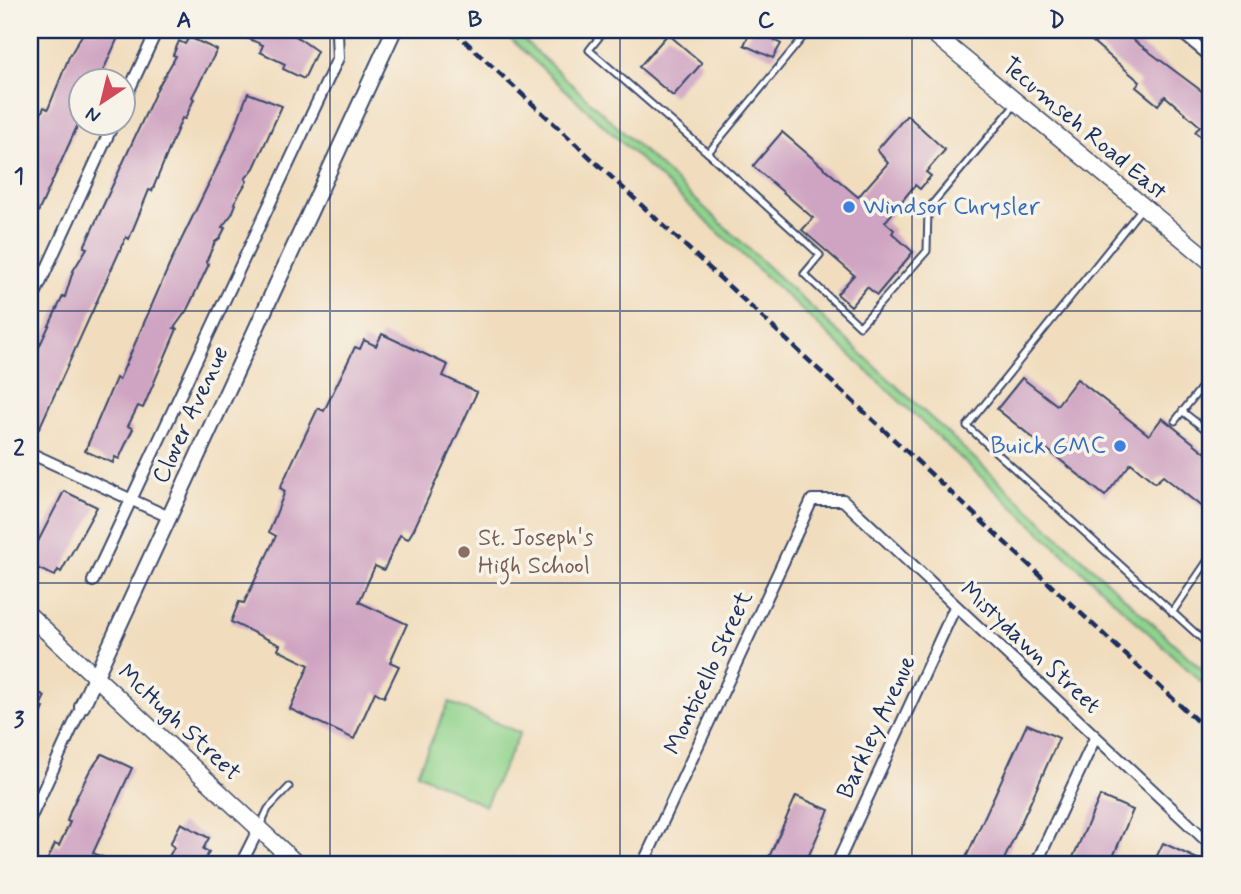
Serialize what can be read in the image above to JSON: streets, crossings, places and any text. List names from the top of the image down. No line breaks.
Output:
{"streets":{"main road":["Tecumseh Road East","McHugh Street"],"street":["Clover Avenue","Mistydawn Street","Monticello Street","Barkley Avenue"]},"crossings":[["Clover Avenue","McHugh Street"],["Mistydawn Street","Monticello Street"],["Mistydawn Street","Barkley Avenue"]],"places":["Windsor Chrysler","Buick GMC","St. Joseph's High School"],"north":"bottom left","grid":{"columns":["A","B","C","D"],"rows":["1","2","3"]}}
